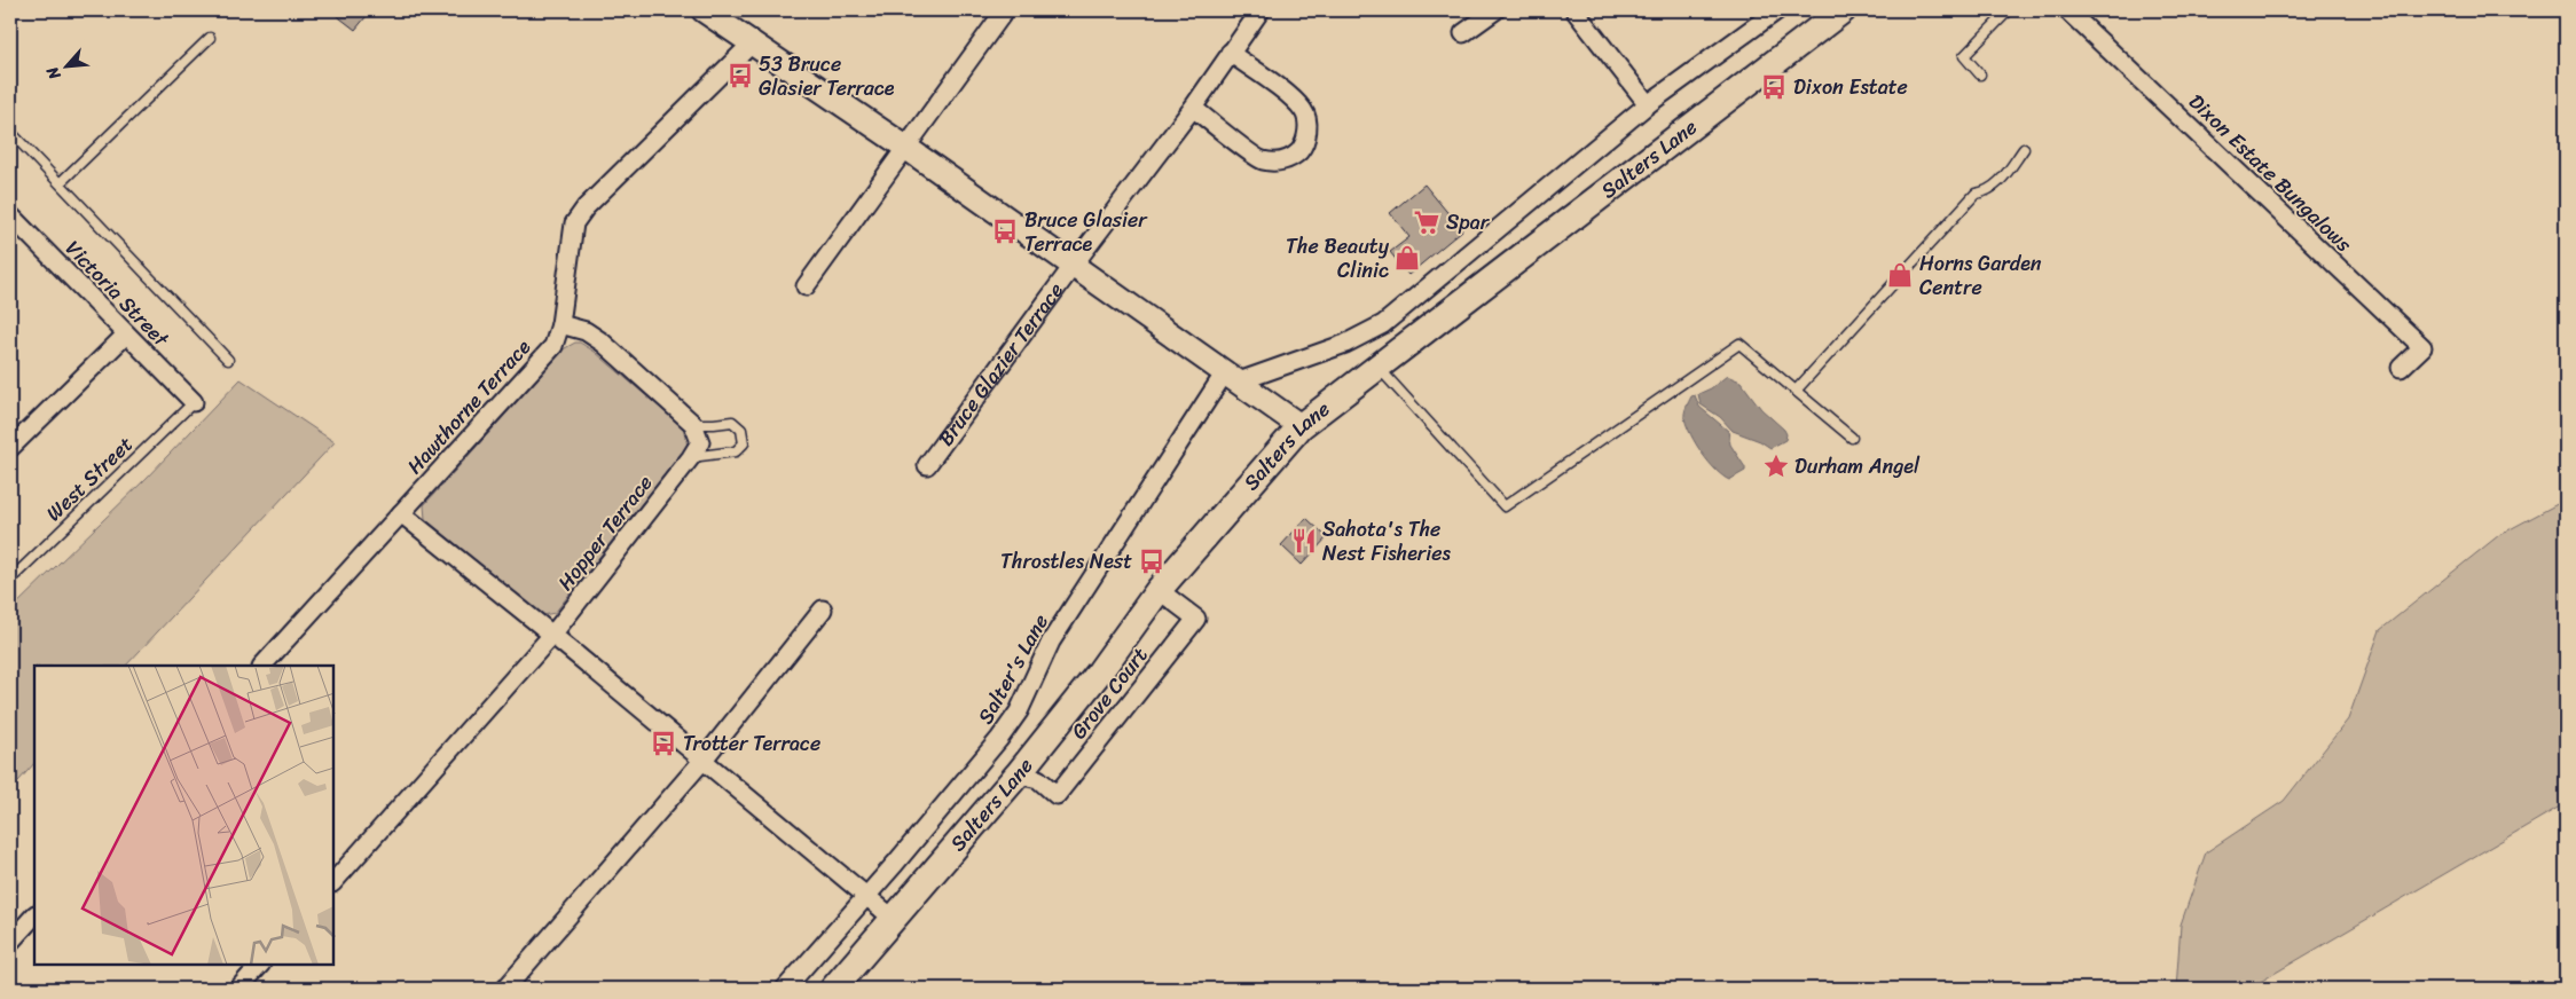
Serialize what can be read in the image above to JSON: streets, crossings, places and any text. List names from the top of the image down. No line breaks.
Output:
{"streets":{"main road":["Salters Lane"],"street":["Dixon Estate Bungalows","Victoria Street","Bruce Glazier Terrace","Hawthorne Terrace","Hopper Terrace","Salter's Lane","Grove Court"],"lane":["West Street"]},"crossings":[["Salters Lane","Grove Court"],["Victoria Street","West Street"]],"places":{"bus stop":["53 Bruce Glasier Terrace","Dixon Estate","Bruce Glasier Terrace","Throstles Nest","Trotter Terrace"],"supermarket":["Spar"],"shop":["The Beauty Clinic","Horns Garden Centre"],"place":["Durham Angel"],"restaurant":["Sahota's The Nest Fisheries"]},"north":"bottom left"}
